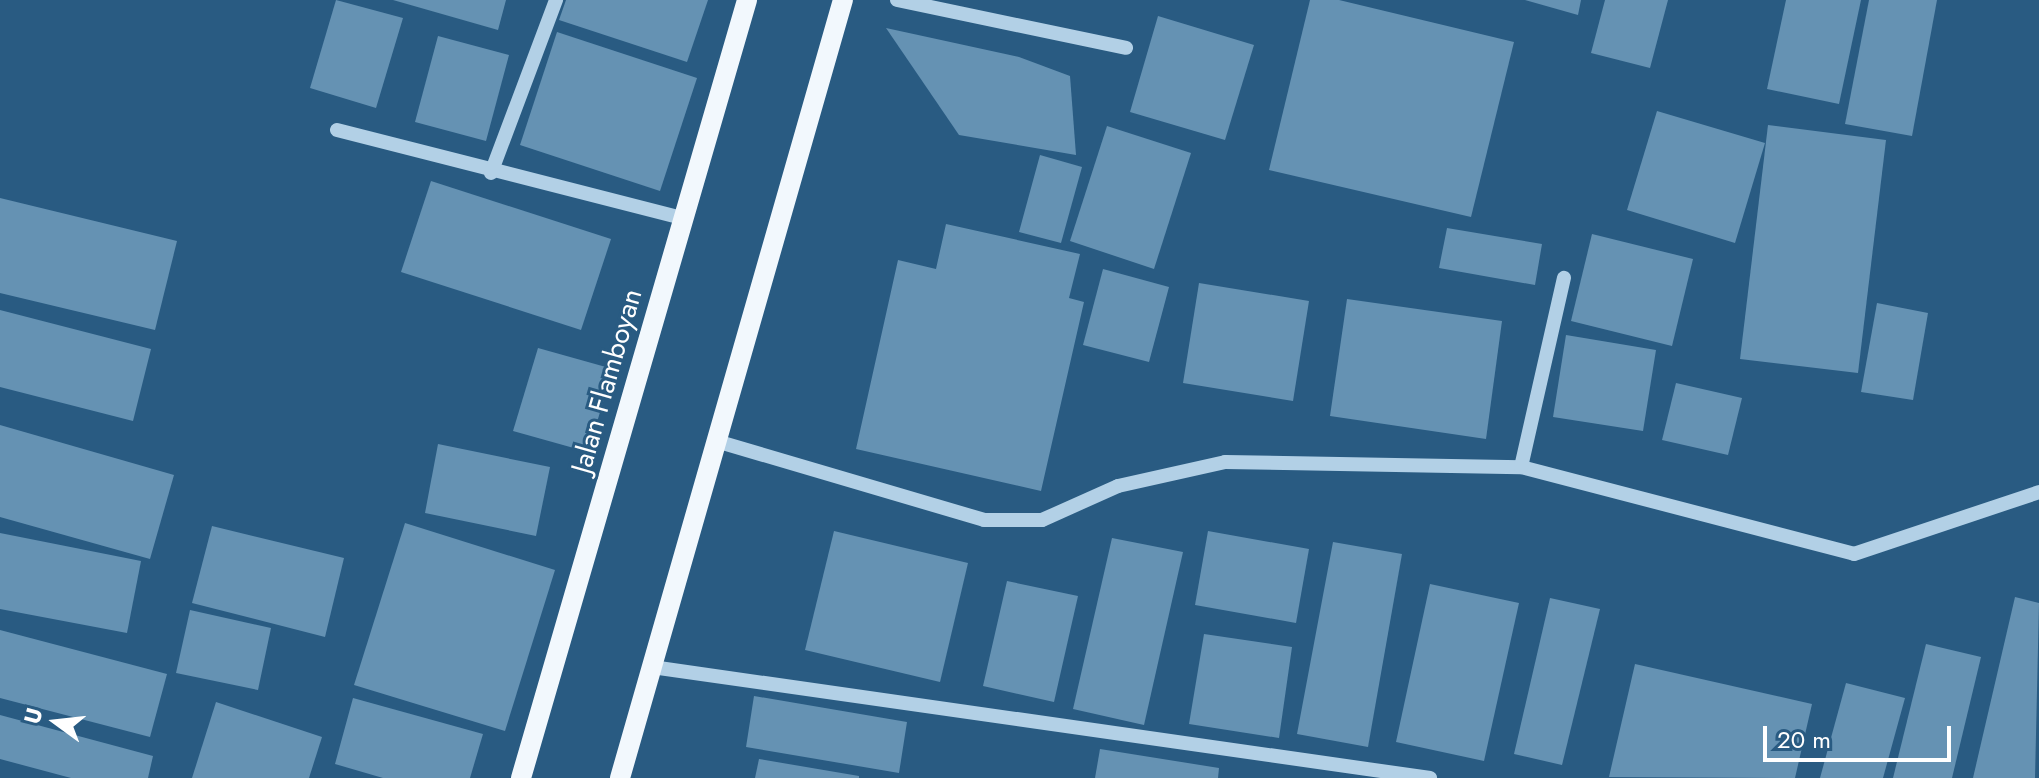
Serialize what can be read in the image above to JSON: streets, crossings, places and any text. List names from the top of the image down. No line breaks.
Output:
{"streets":{"main road":["Jalan Flamboyan"]},"scale_bar":"20 m","north":"left"}
